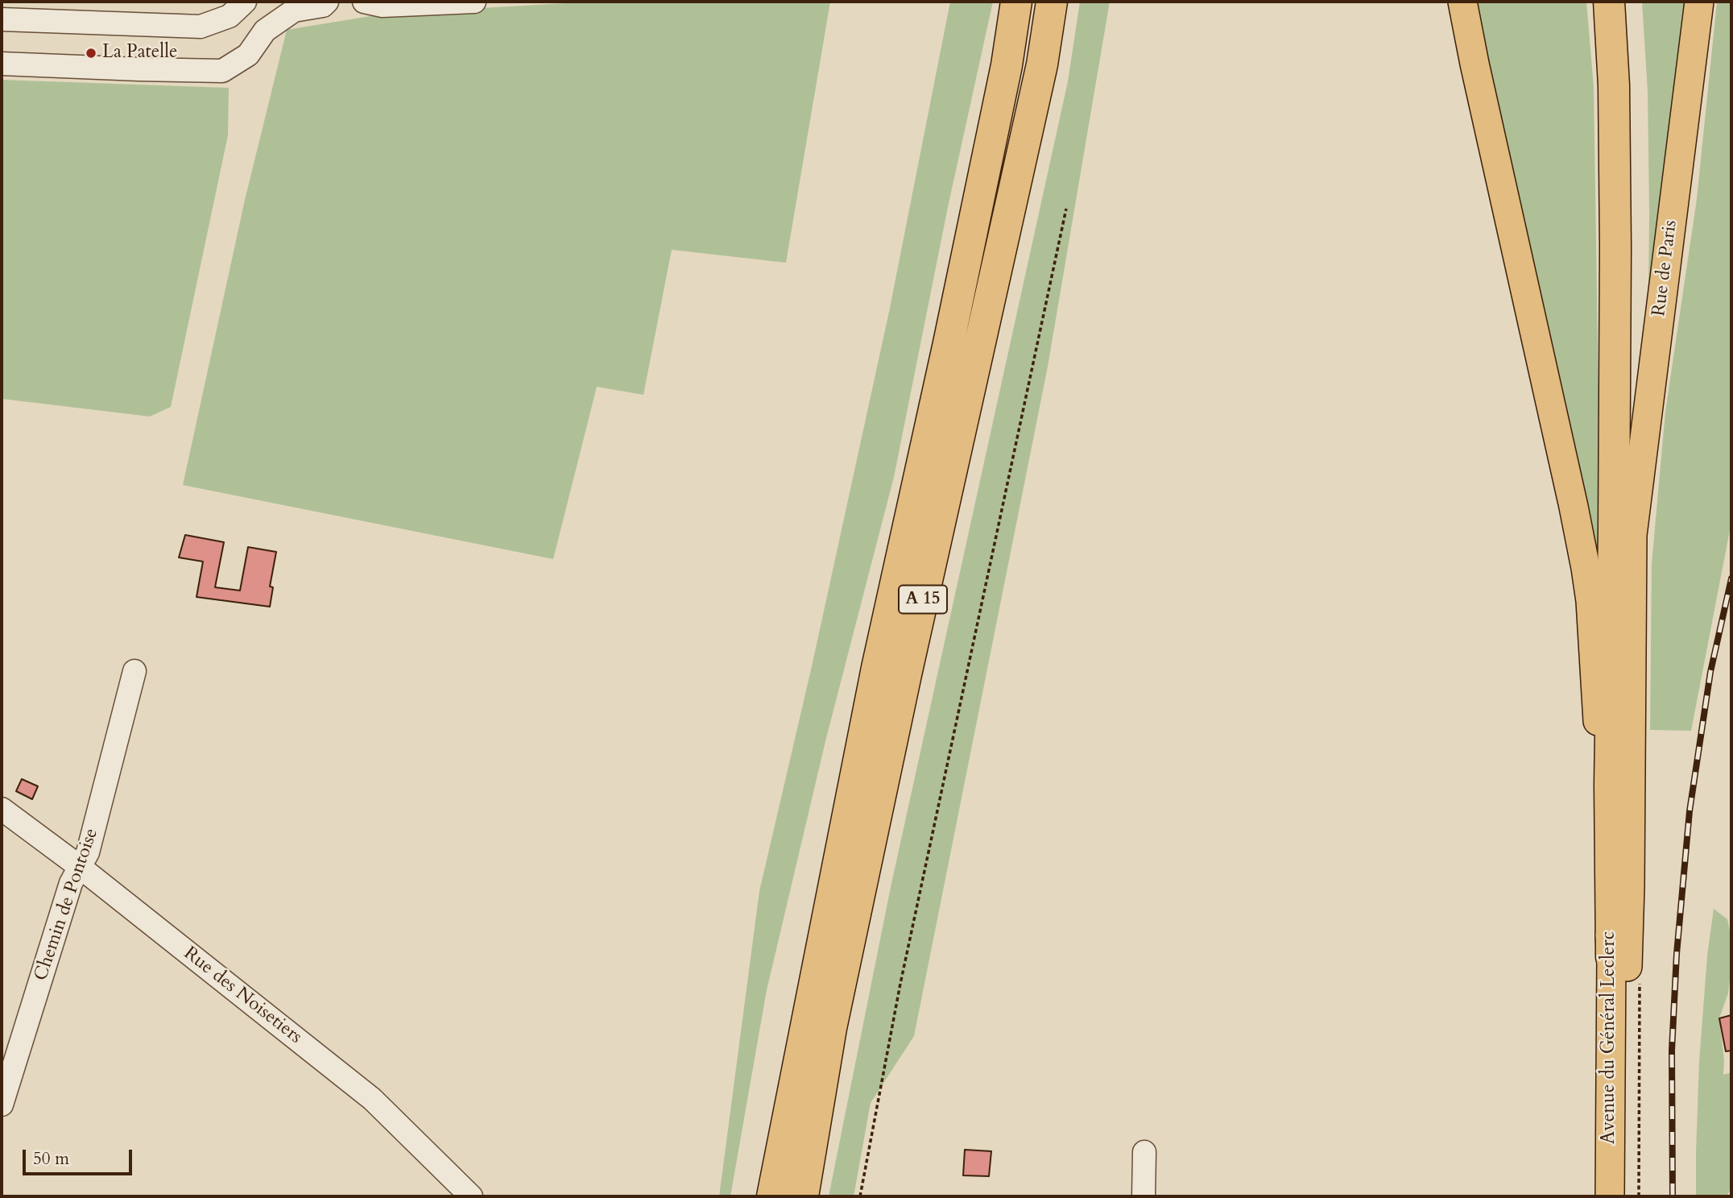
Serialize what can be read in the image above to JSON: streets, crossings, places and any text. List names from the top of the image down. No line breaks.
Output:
{"streets":{"highway":["A 15"],"main road":["Rue de Paris","Avenue du Général Leclerc"],"street":["Chemin de Pontoise","Rue des Noisetiers"]},"crossings":[["Rue de Paris","Avenue du Général Leclerc"],["Chemin de Pontoise","Rue des Noisetiers"]],"places":["La Patelle"],"scale_bar":"50 m"}
